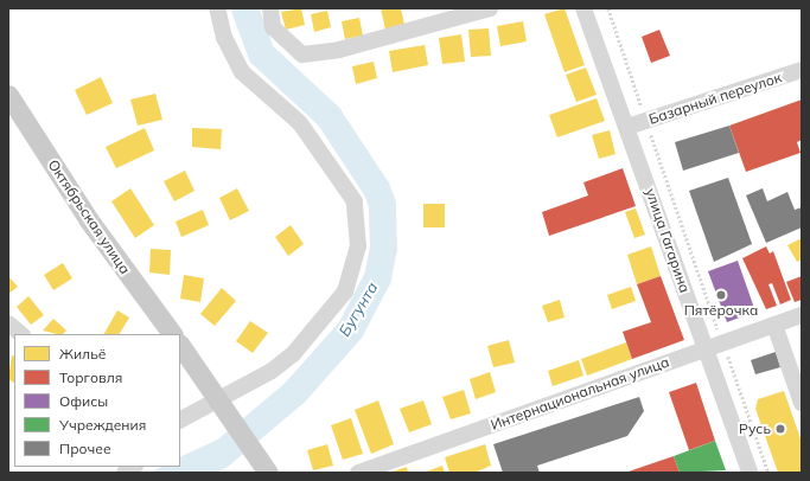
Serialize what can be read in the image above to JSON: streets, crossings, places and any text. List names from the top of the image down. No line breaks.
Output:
{"streets":{"main road":["Октябрьская улица"],"street":["Базарный переулок","улица Гагарина","Интернациональная улица"]},"crossings":[["Базарный переулок","улица Гагарина"],["улица Гагарина","Интернациональная улица"]],"water":["Бугунта"],"places":["Пятёрочка","Русь"],"legend":["Жильё","Торговля","Офисы","Учреждения","Прочее"]}
